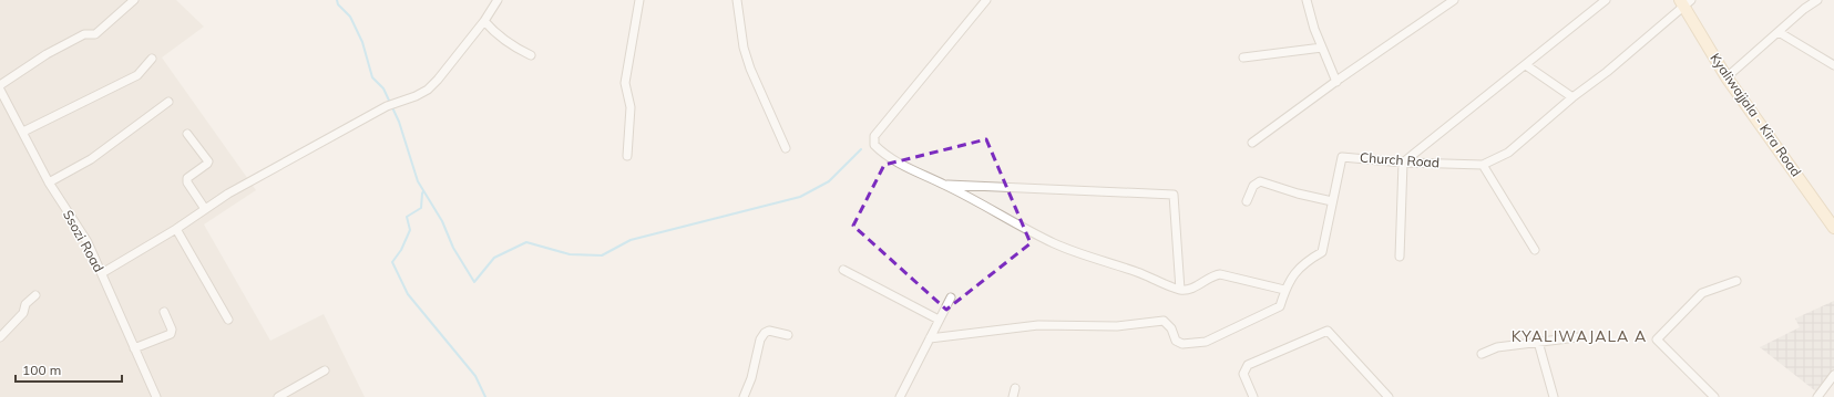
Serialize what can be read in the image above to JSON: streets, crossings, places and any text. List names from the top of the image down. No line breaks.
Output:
{"streets":{"street":["Kyaliwajjala - Kira Road","Church Road","Ssozi Road"]},"crossings":[["Kyaliwajjala - Kira Road","Church Road"]],"districts":["KYALIWAJALA A"],"scale_bar":"100 m"}
